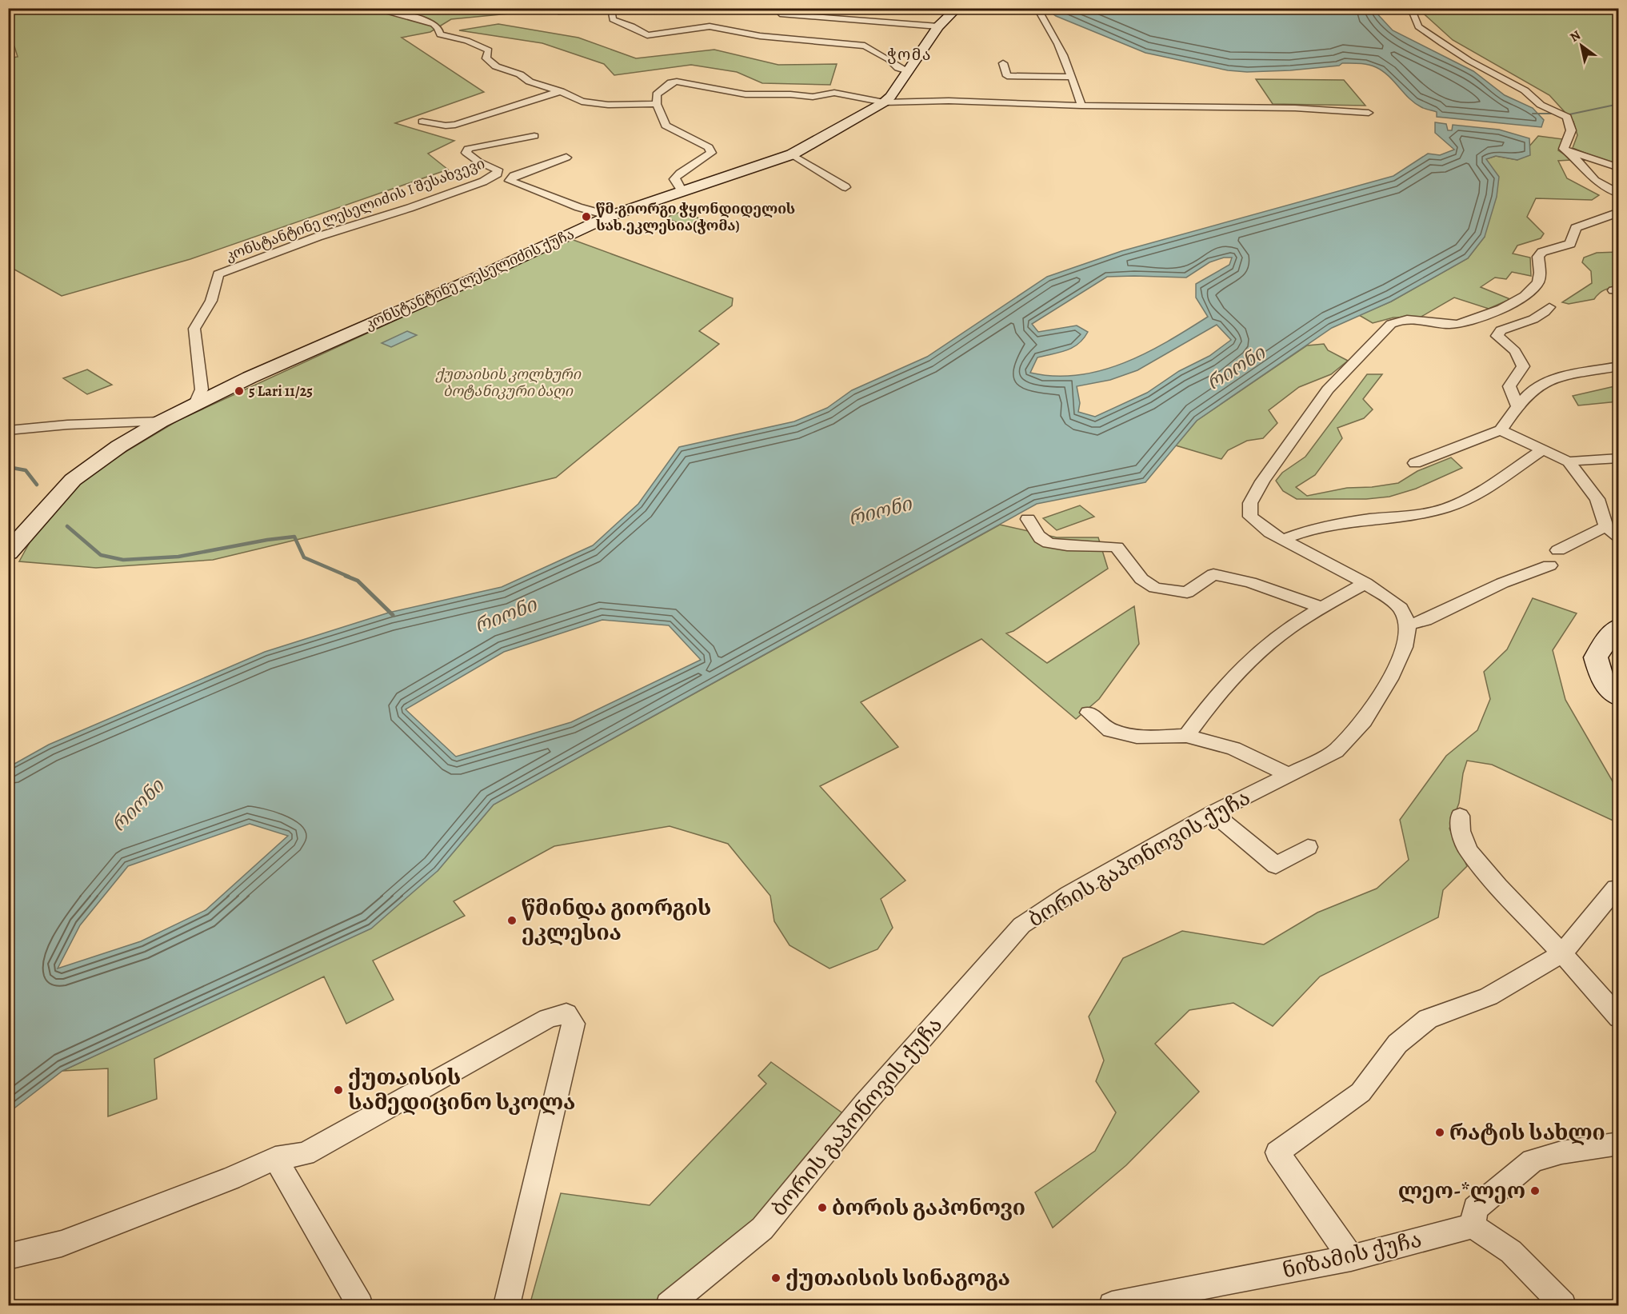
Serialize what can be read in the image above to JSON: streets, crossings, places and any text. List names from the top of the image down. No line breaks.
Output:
{"streets":{"main road":["კონსტანტინე ლესელიძის ქუჩა"],"street":["კონსტანტინე ლესელიძის I შესახვევი","ბორის გაპონოვის ქუჩა","ნიზამის ქუჩა"]},"crossings":[["კონსტანტინე ლესელიძის I შესახვევი","კონსტანტინე ლესელიძის ქუჩა"]],"districts":["ჭომა"],"water":["რიონი"],"parks":["ქუთაისის კოლხური ბოტანიკური ბაღი"],"places":["წმ.გიორგი ჭყონდიდელის სახ.ეკლესია(ჭომა)","5 Lari 11/25","წმინდა გიორგის ეკლესია","ქუთაისის სამედიცინო სკოლა","რატის სახლი","ლეო-*ლეო","ბორის გაპონოვი","ქუთაისის სინაგოგა"],"north":"top left"}
